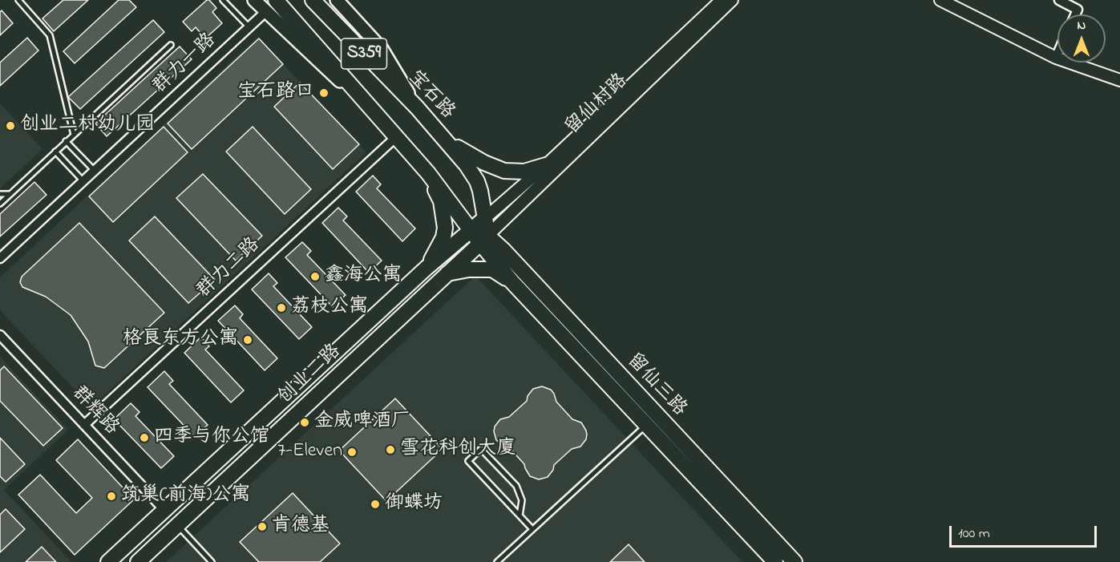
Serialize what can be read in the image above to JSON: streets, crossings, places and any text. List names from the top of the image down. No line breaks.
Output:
{"streets":{"main road":["S359","宝石路","创业二路","留仙三路"],"street":["群力一路","留仙村路","群力二路","群辉路"]},"crossings":[["S359","群力二路"],["S359","创业二路"],["宝石路","留仙村路"],["宝石路","创业二路"],["宝石路","留仙三路"],["留仙村路","创业二路"],["留仙村路","留仙三路"],["群力二路","群辉路"],["创业二路","留仙三路"],["创业二路","群辉路"]],"places":["宝石路口","创业二村幼儿园","鑫海公寓","荔枝公寓","格良东方公寓","金威啤酒厂","四季与你公馆","雪花科创大廈","7-Eleven","筑巢(前海)公寓","御蝶坊","肯德基"],"scale_bar":"100 m","north":"top"}
